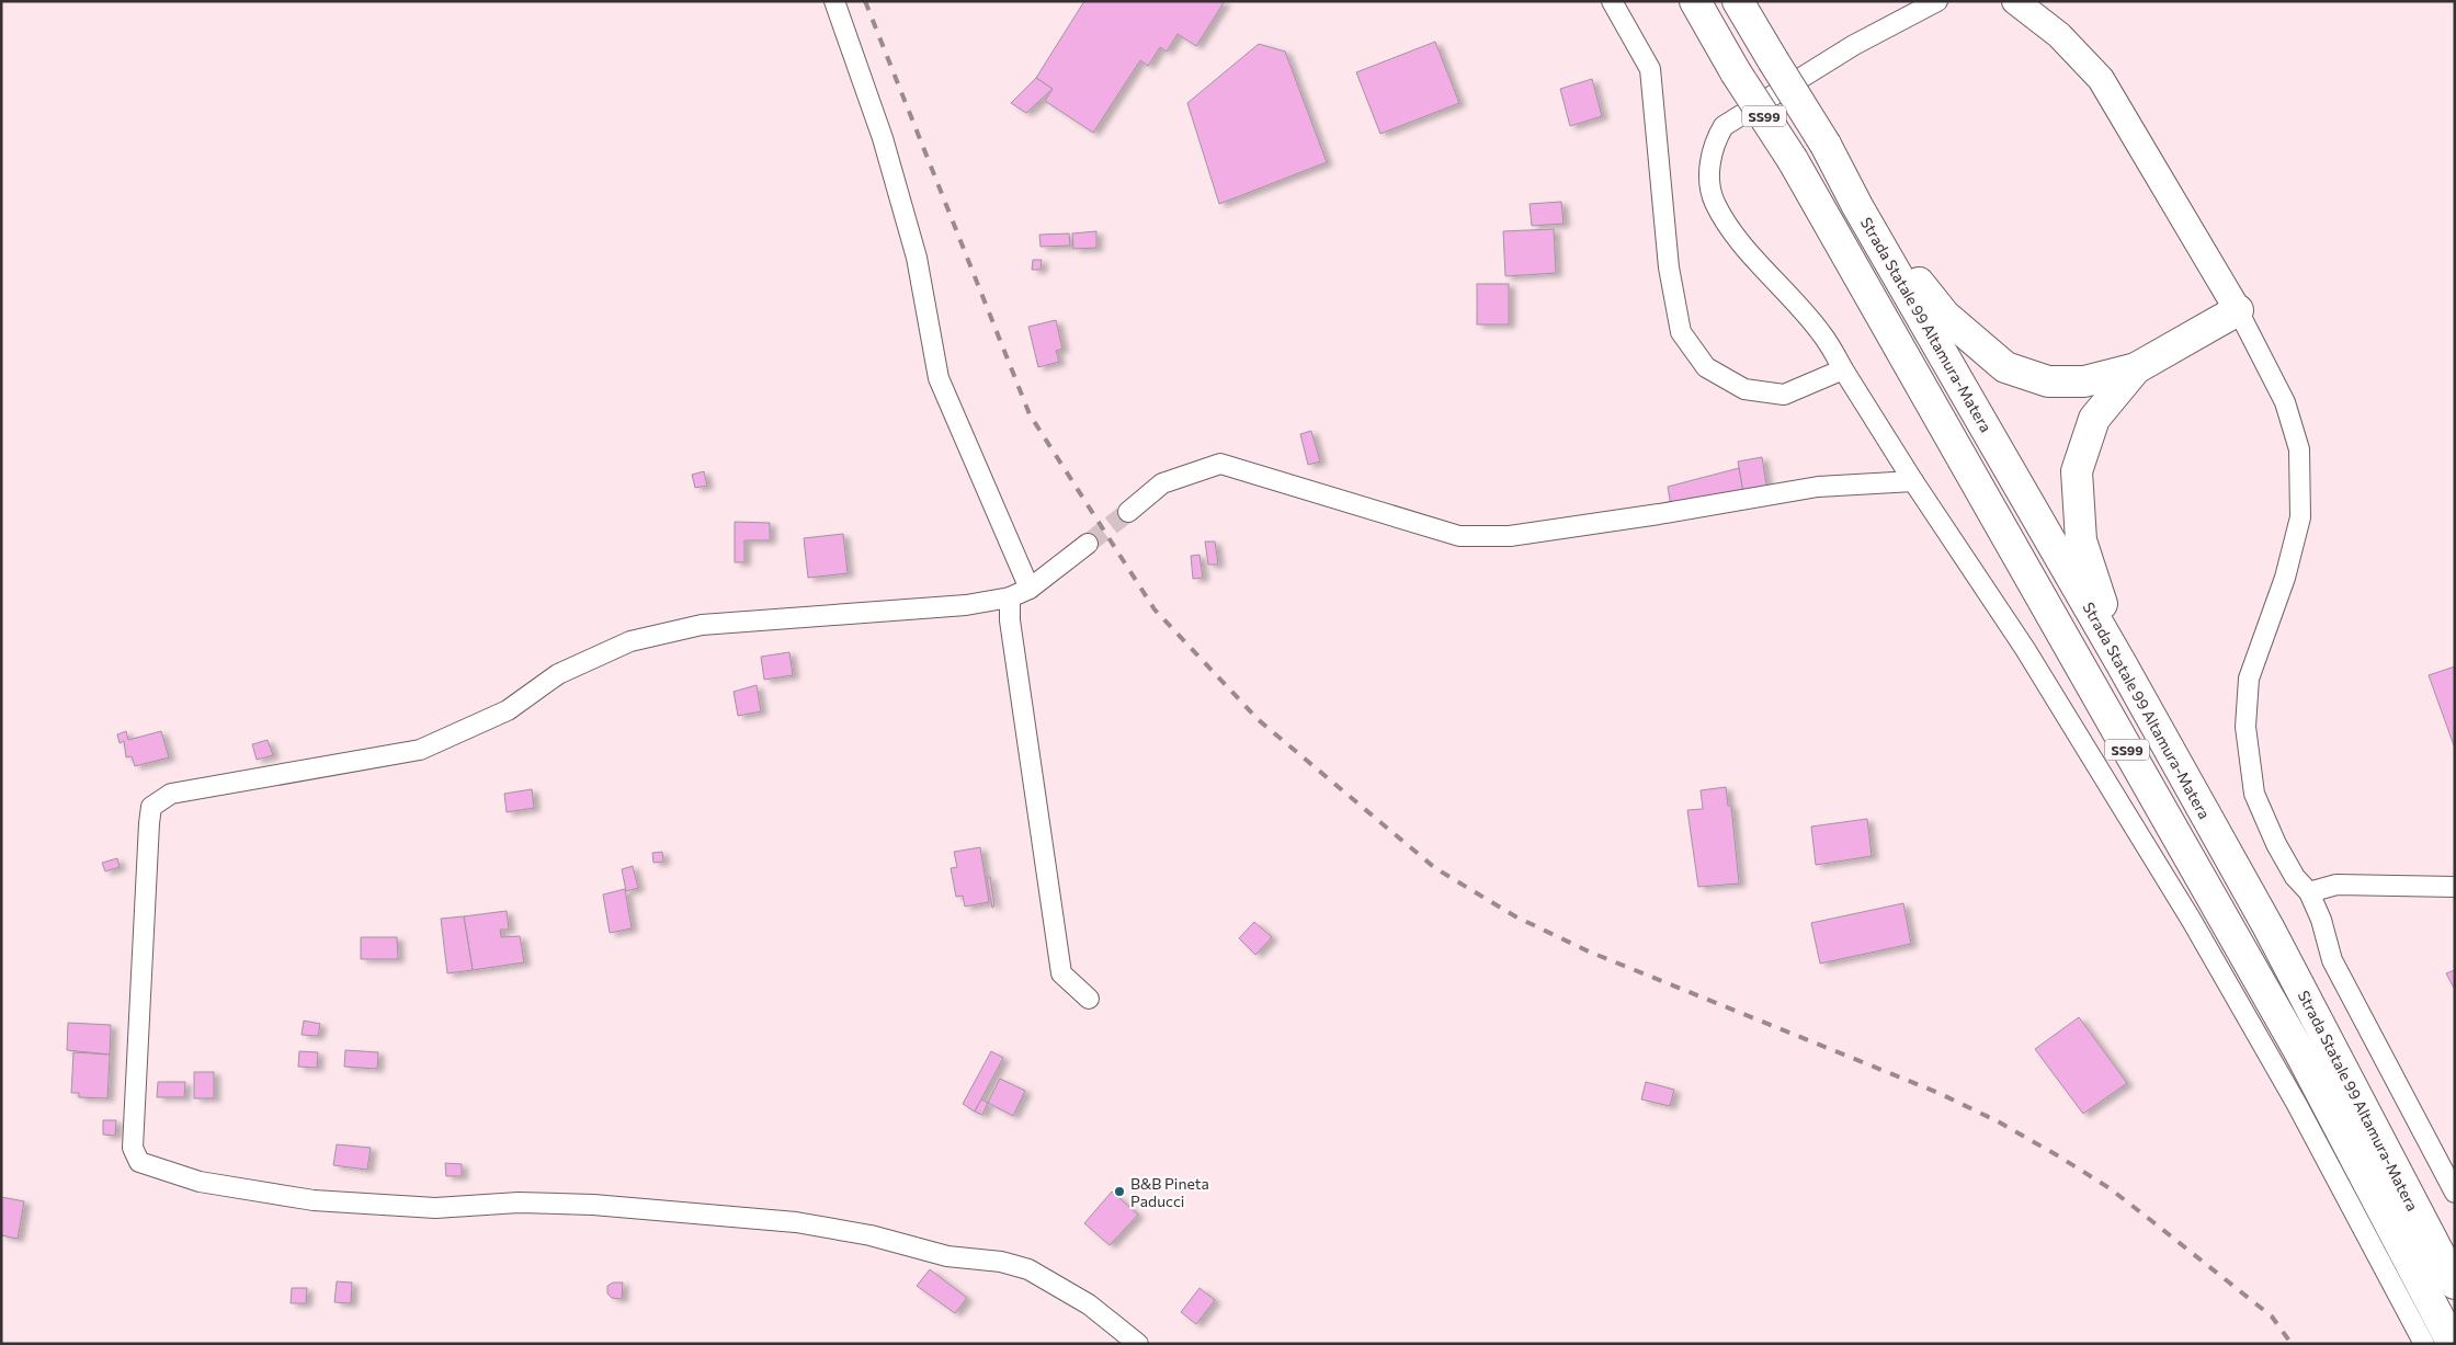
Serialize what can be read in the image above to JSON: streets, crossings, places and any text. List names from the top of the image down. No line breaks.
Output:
{"streets":{"highway":["SS99","Strada Statale 99 Altamura-Matera"]},"places":["B&B Pineta Paducci"]}
